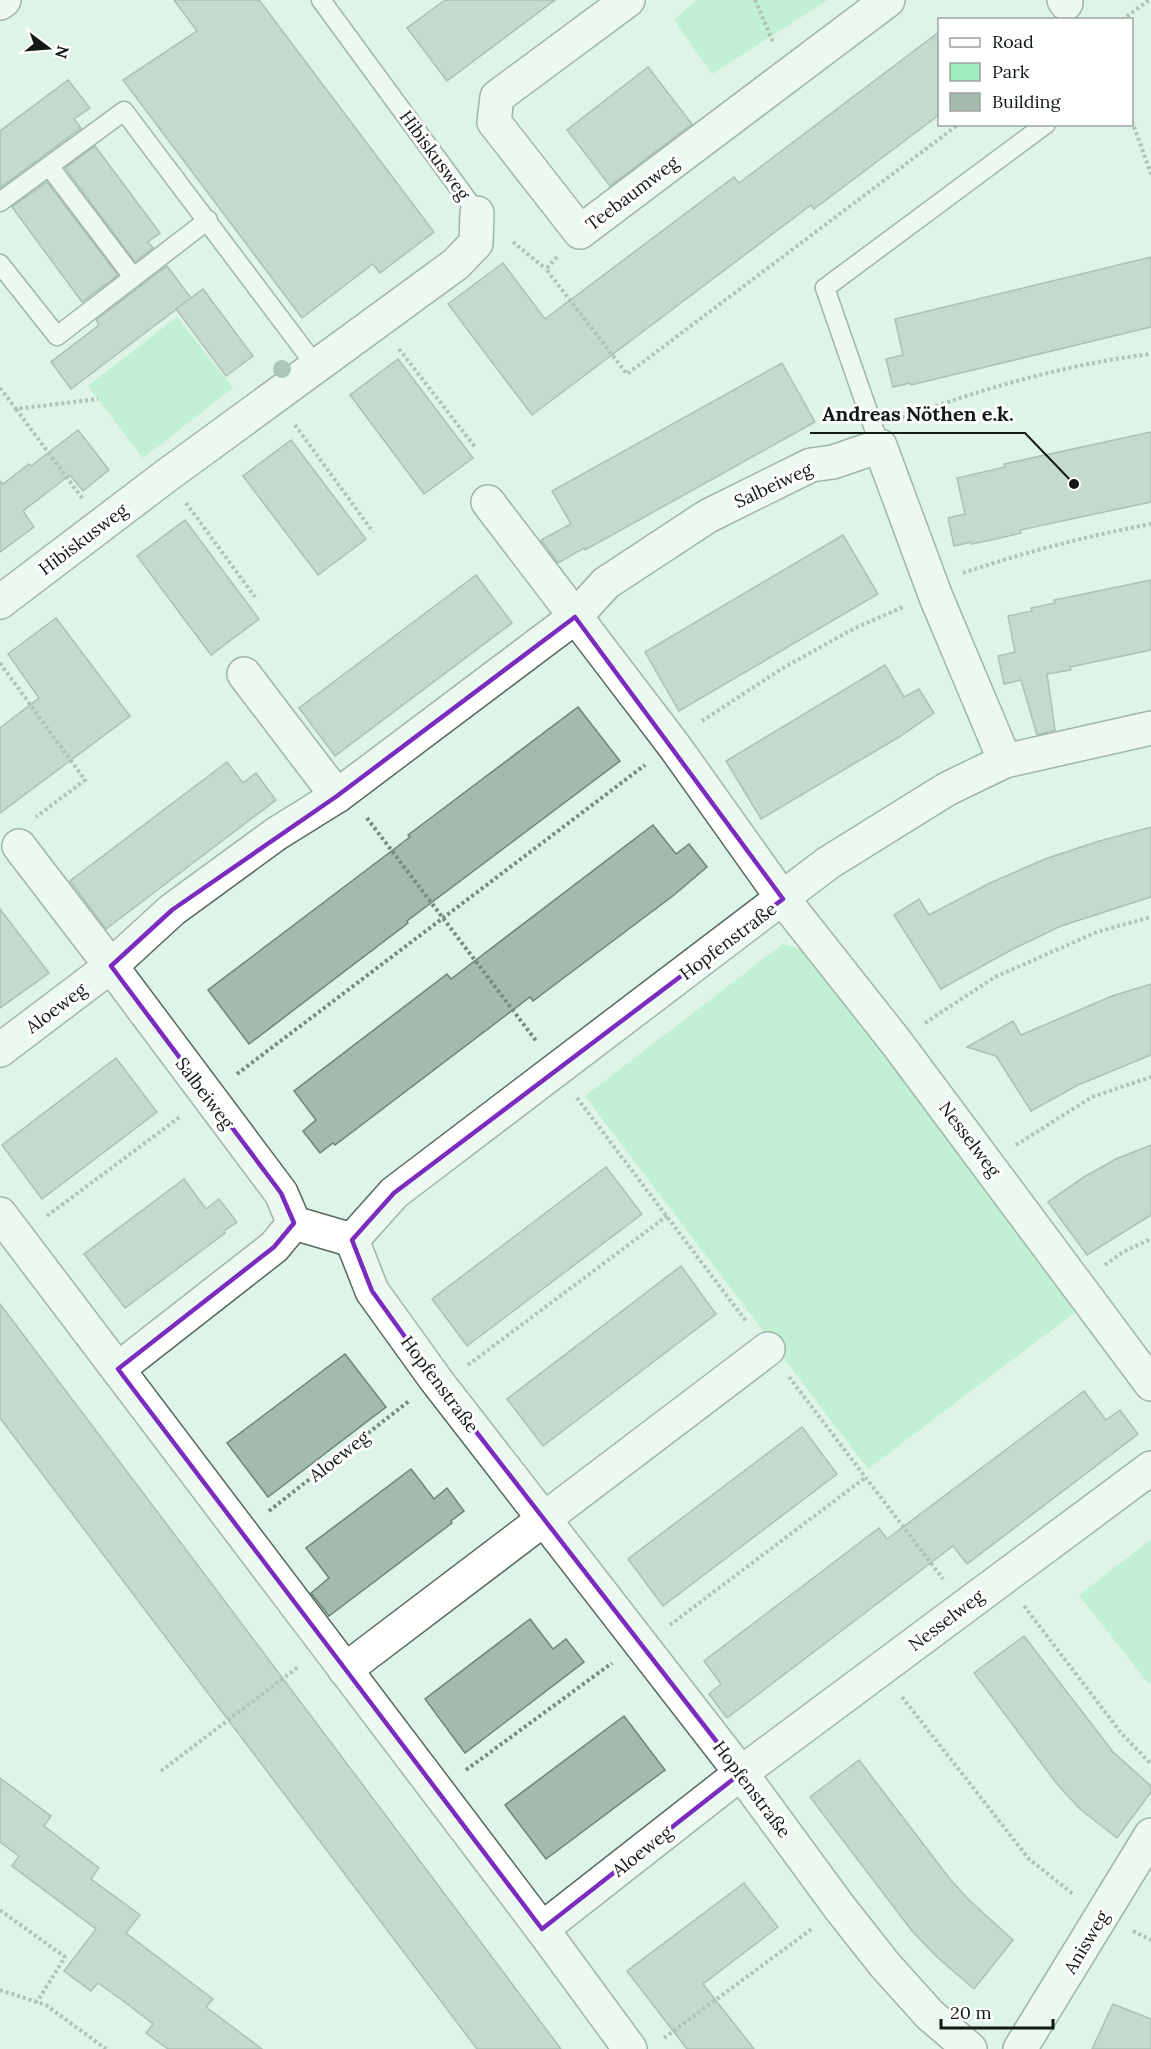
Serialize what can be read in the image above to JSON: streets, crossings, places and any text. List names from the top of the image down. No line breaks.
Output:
{"streets":{"street":["Hibiskusweg","Teebaumweg","Salbeiweg","Hopfenstraße","Aloeweg","Nesselweg","Anisweg"]},"crossings":[["Salbeiweg","Aloeweg"],["Hopfenstraße","Aloeweg"],["Hopfenstraße","Nesselweg"],["Aloeweg","Nesselweg"]],"places":["Andreas Nöthen e.k."],"legend":["Road","Park","Building"],"scale_bar":"20 m","north":"right"}
